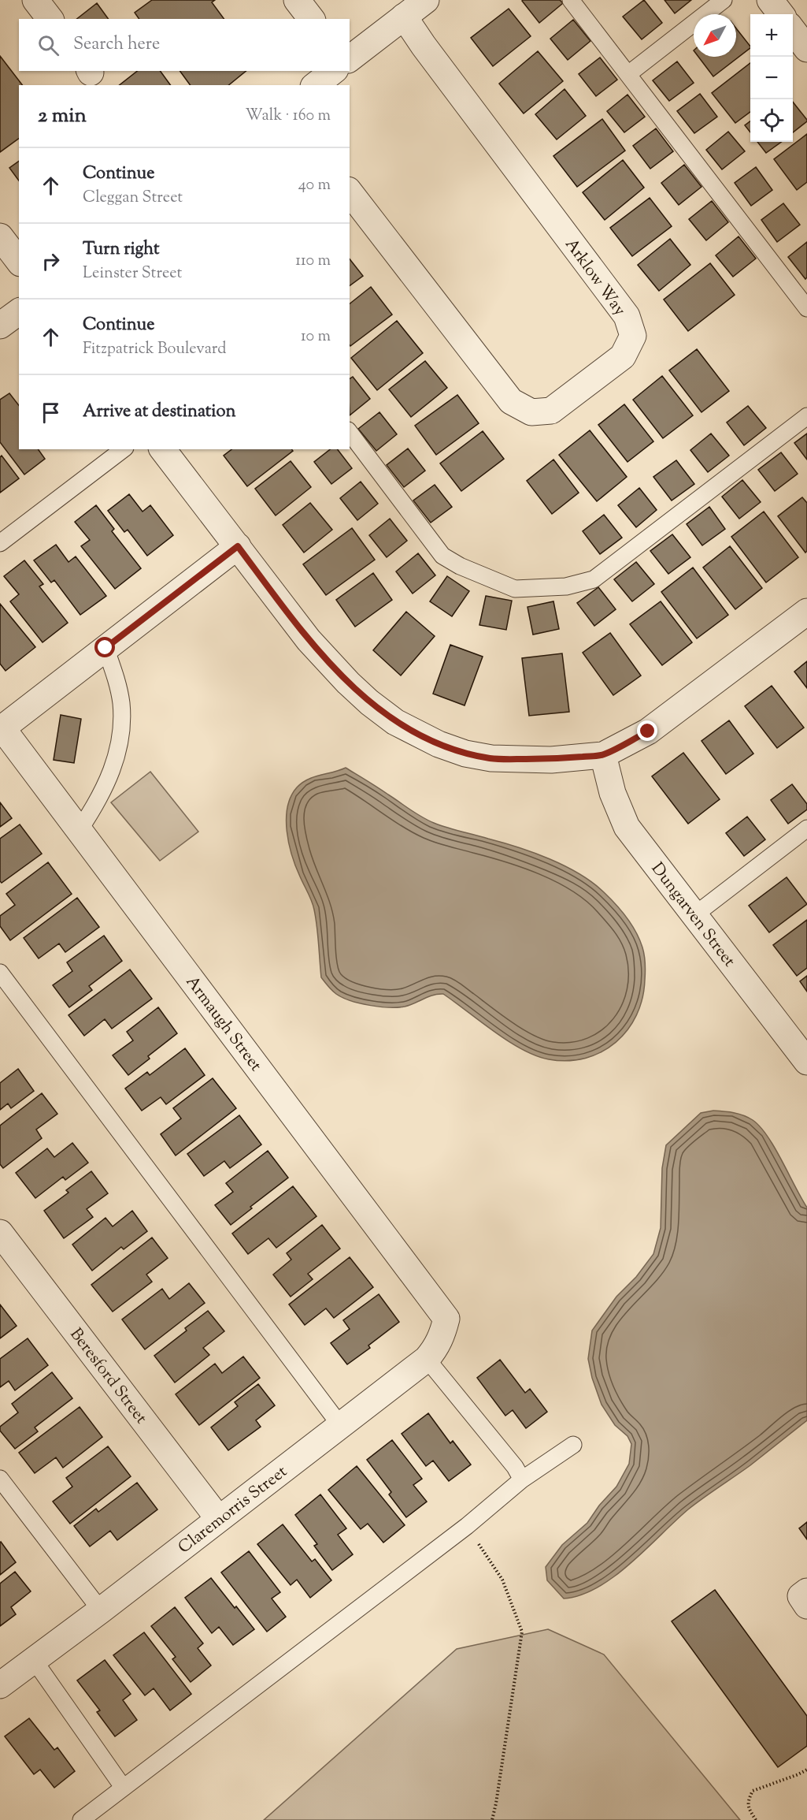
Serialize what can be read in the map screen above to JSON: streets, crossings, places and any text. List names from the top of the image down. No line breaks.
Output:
{"streets":{"street":["Arklow Way","Dungarven Street","Armaugh Street","Beresford Street","Claremorris Street"]},"crossings":[["Armaugh Street","Claremorris Street"],["Beresford Street","Claremorris Street"]],"north":"bottom left","page":{"map_buttons":["+","−"],"search":"Search here","heading":["2 min","Walk · 160 m"],"list":[["Continue","Cleggan Street","40 m"],["Turn right","Leinster Street","110 m"],["Continue","Fitzpatrick Boulevard","10 m"],"Arrive at destination"]}}
